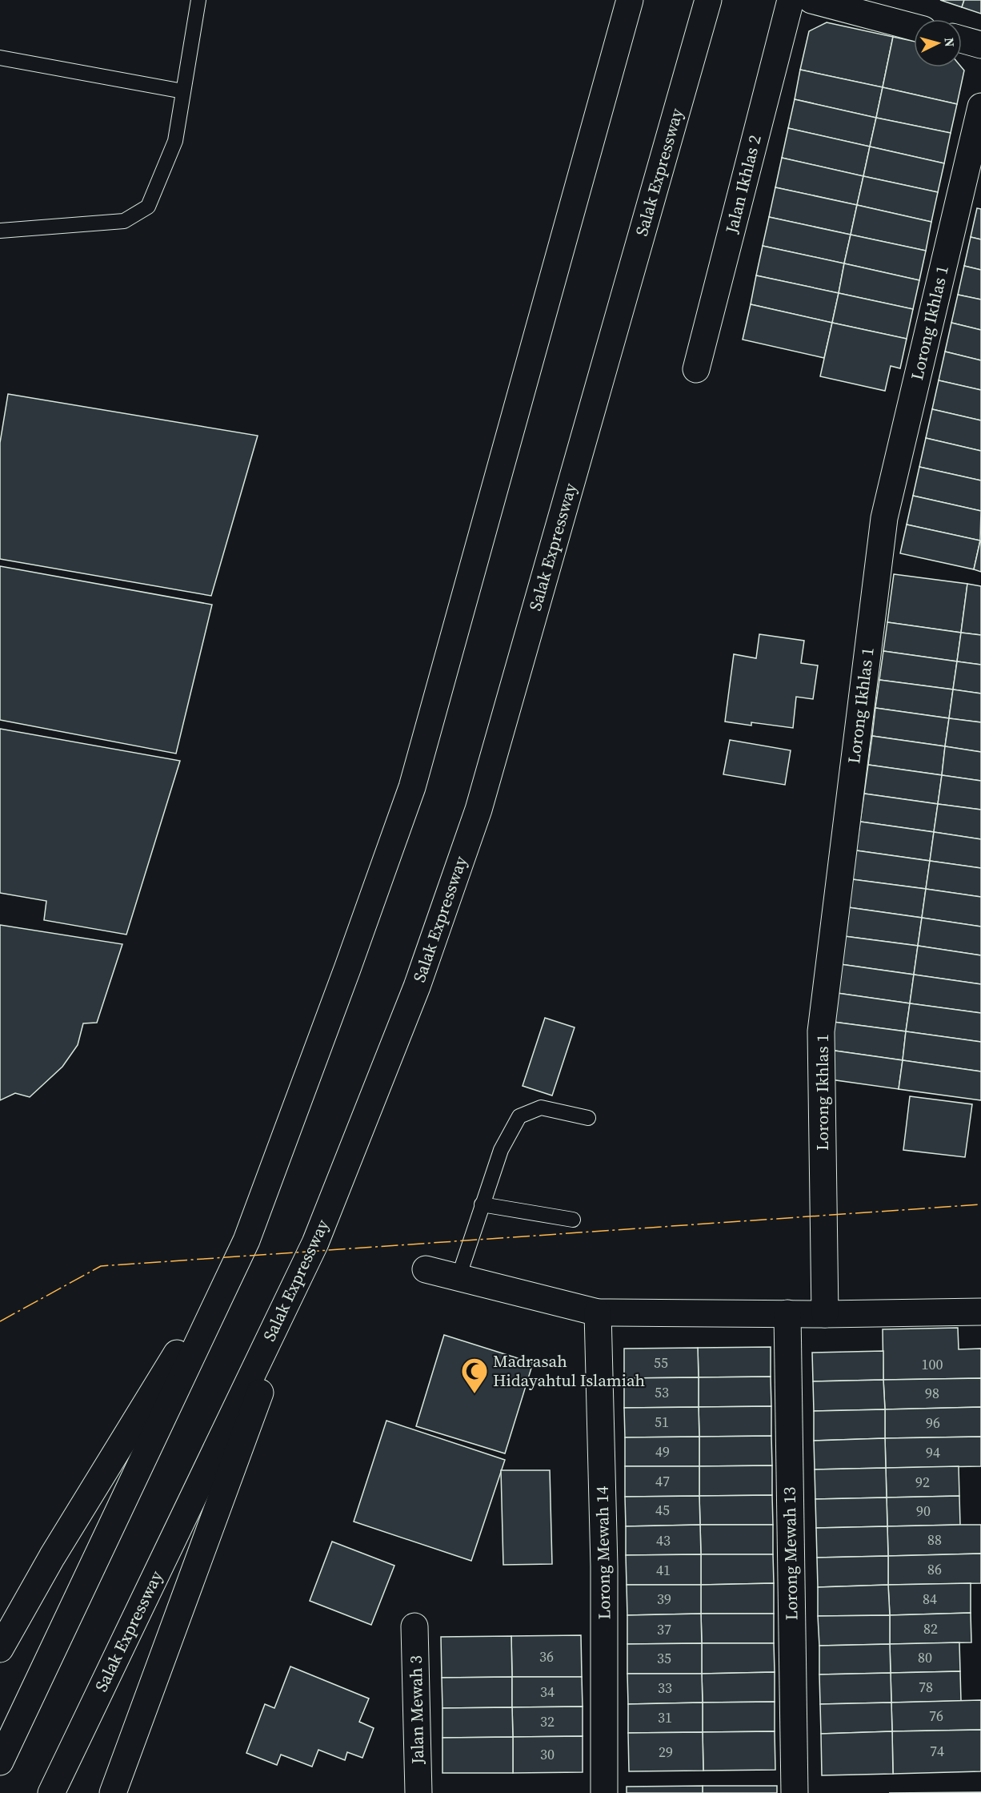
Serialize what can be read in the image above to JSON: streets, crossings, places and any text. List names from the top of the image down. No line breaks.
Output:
{"streets":{"main road":["Salak Expressway","Jalan Ikhlas 2","Lorong Ikhlas 1","Lorong Mewah 14","Lorong Mewah 13","Jalan Mewah 3"]},"places":{"mosque":["Madrasah Hidayahtul Islamiah"]},"house_numbers":["55","100","53","98","51","96","49","94","47","92","45","90","88","43","86","41","39","84","82","37","36","80","35","78","33","34","76","31","32","74","29","30"],"north":"right"}
